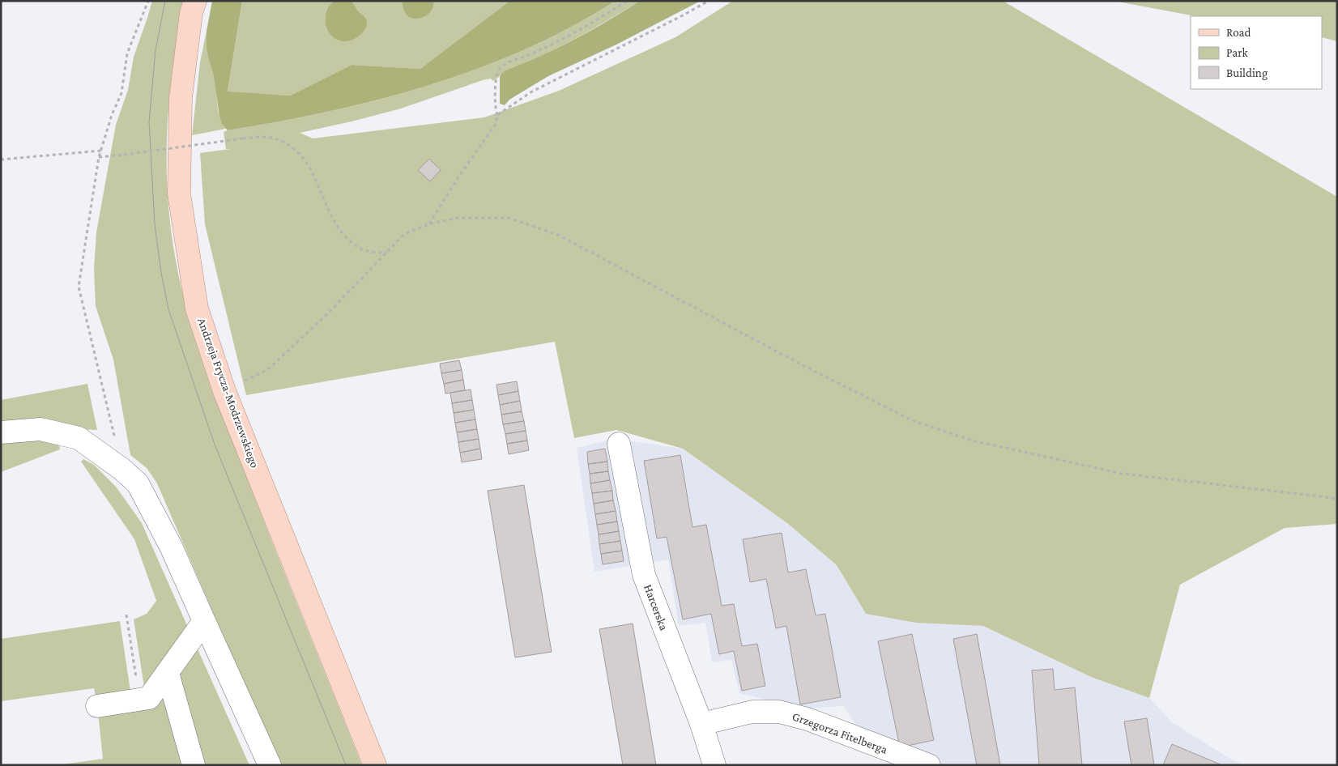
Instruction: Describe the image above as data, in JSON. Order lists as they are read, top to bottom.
{
  "streets": {
    "main road": ["Andrzeja Frycza-Modrzewskiego"],
    "street": ["Harcerska", "Grzegorza Fitelberga"]
  },
  "crossings": [
    ["Harcerska", "Grzegorza Fitelberga"]
  ],
  "legend": ["Road", "Park", "Building"]
}
